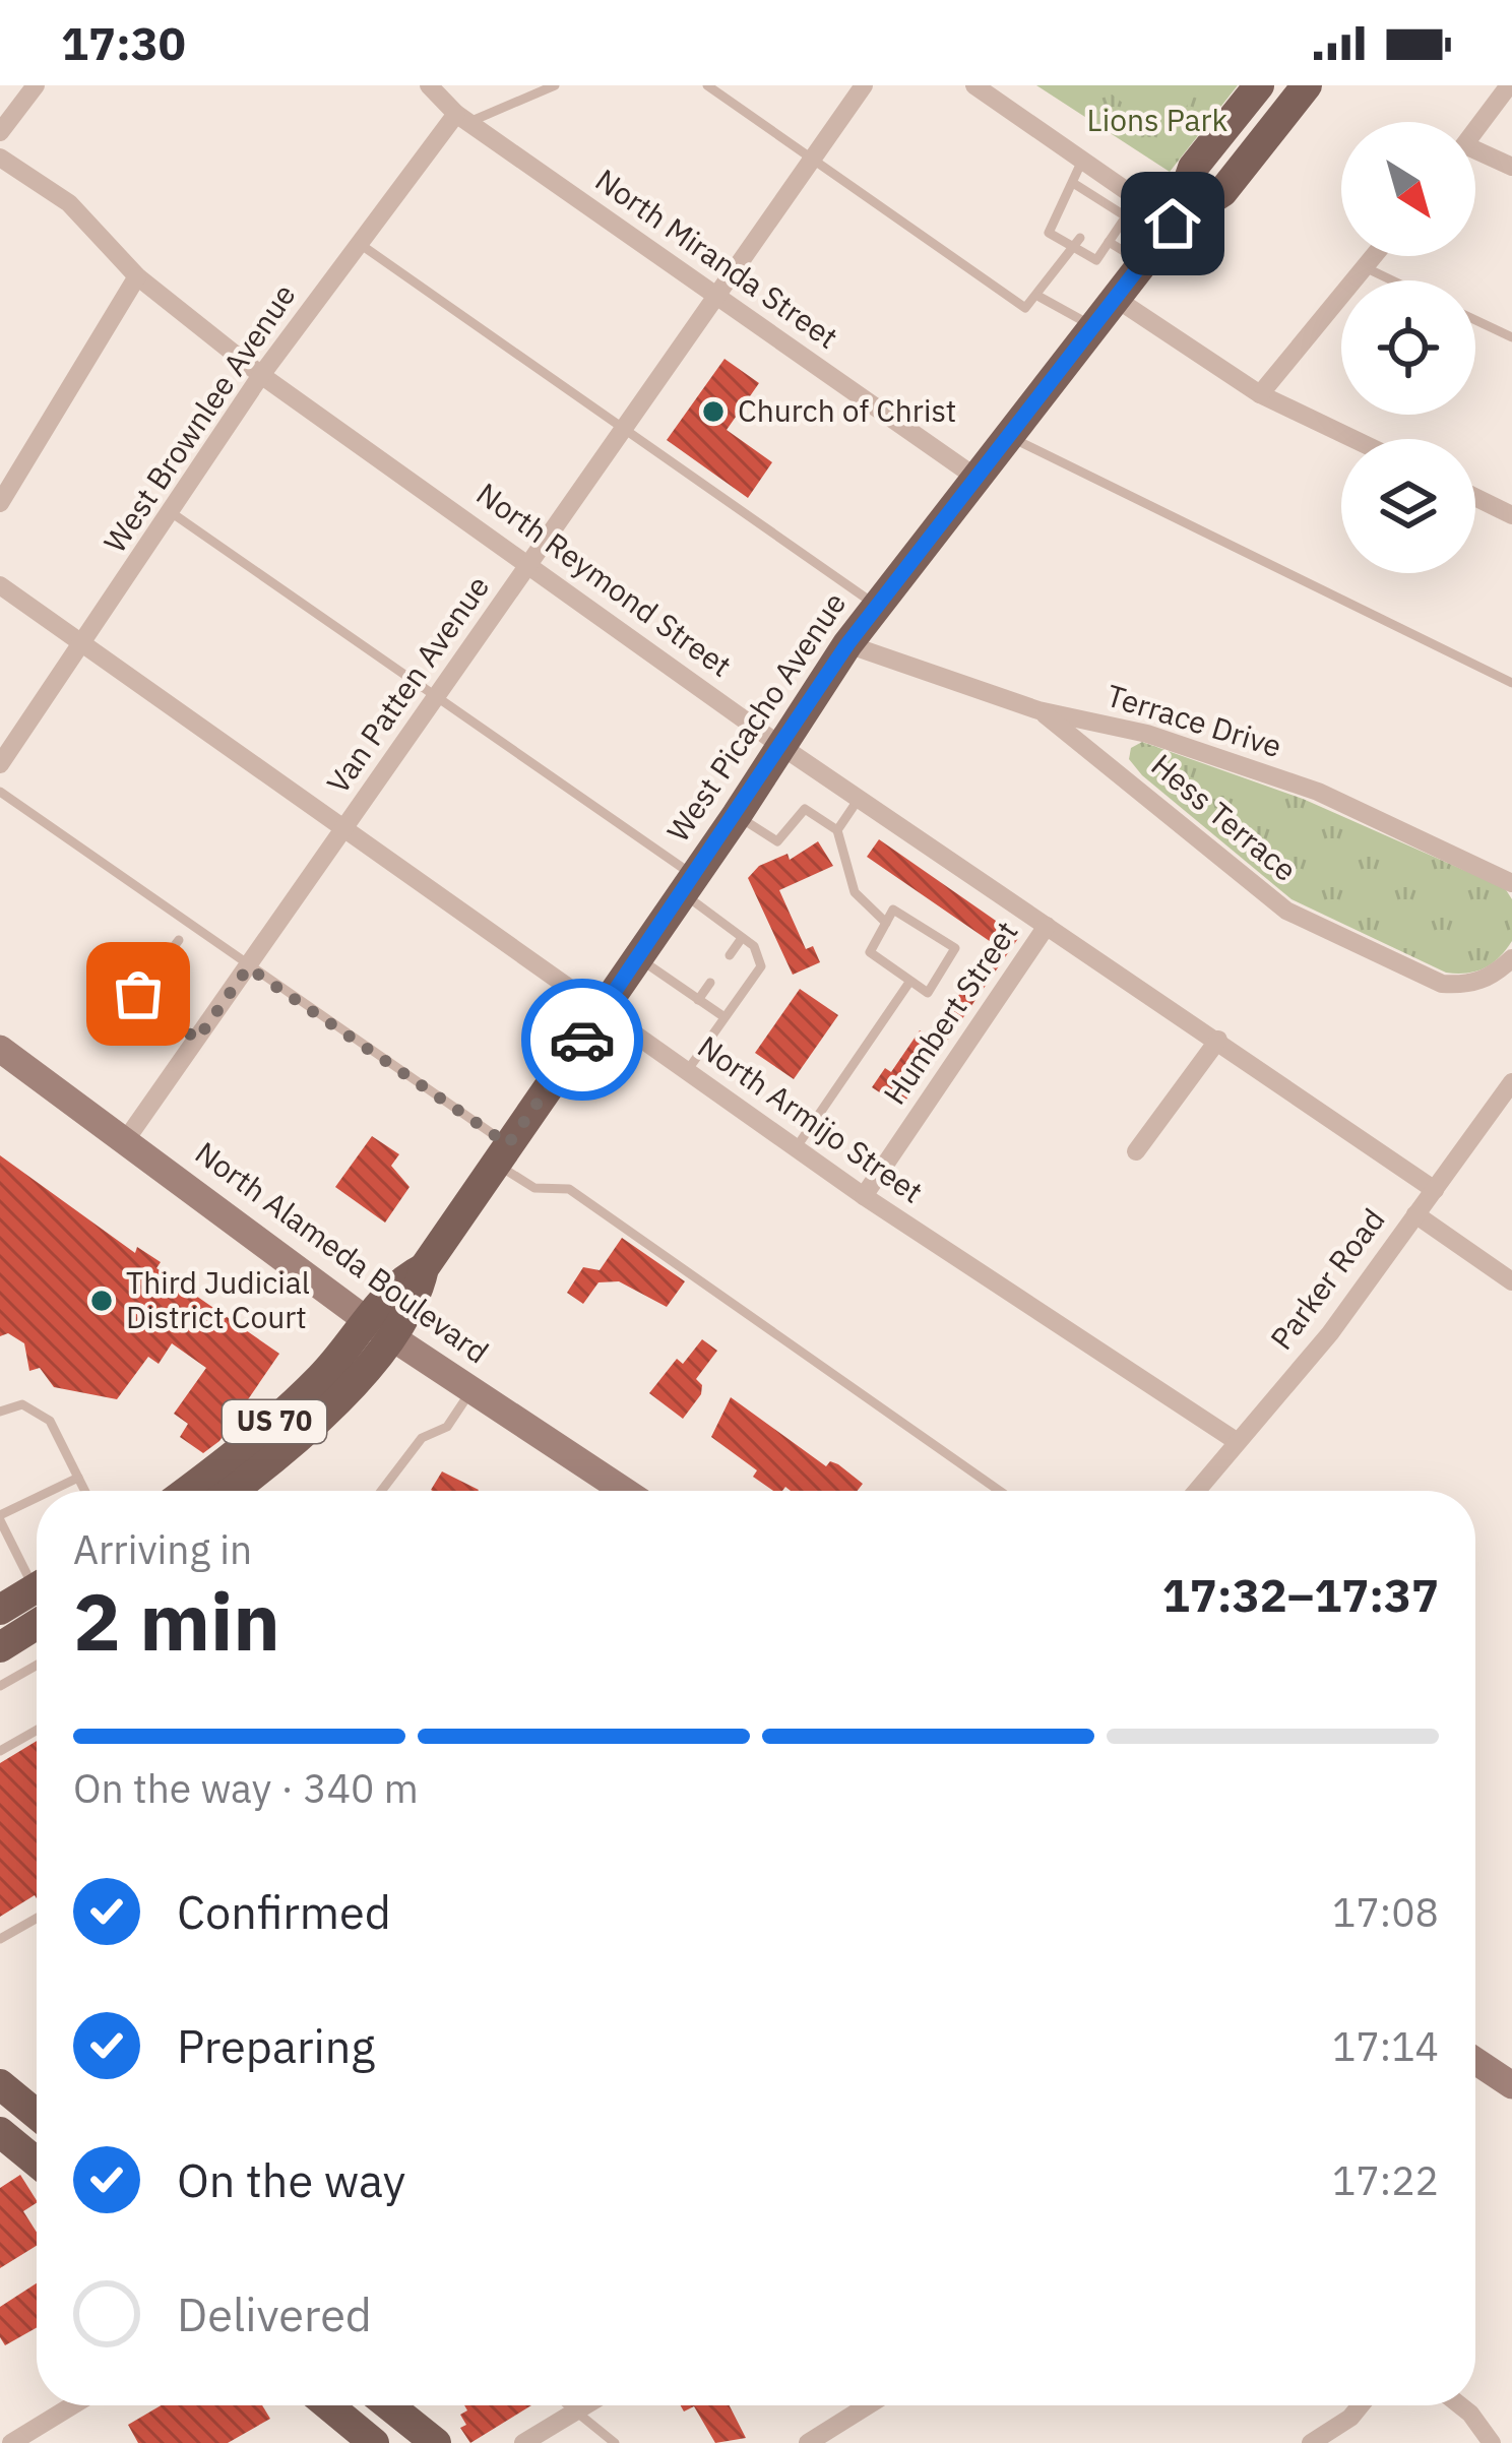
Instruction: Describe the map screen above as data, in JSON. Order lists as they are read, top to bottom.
{
  "streets": {
    "main road": ["West Picacho Avenue", "North Alameda Boulevard", "US 70"],
    "street": [
      "North Miranda Street",
      "West Brownlee Avenue",
      "North Reymond Street",
      "Van Patten Avenue",
      "Terrace Drive",
      "Hess Terrace",
      "Humbert Street",
      "North Armijo Street",
      "Parker Road"
    ]
  },
  "crossings": [
    ["North Miranda Street", "West Brownlee Avenue"],
    ["North Miranda Street", "Van Patten Avenue"],
    ["North Miranda Street", "West Picacho Avenue"],
    ["West Brownlee Avenue", "North Reymond Street"],
    ["West Brownlee Avenue", "North Armijo Street"],
    ["North Reymond Street", "Van Patten Avenue"],
    ["North Reymond Street", "West Picacho Avenue"],
    ["North Reymond Street", "Humbert Street"],
    ["North Reymond Street", "Parker Road"],
    ["Van Patten Avenue", "North Armijo Street"],
    ["Van Patten Avenue", "North Alameda Boulevard"],
    ["West Picacho Avenue", "Terrace Drive"],
    ["West Picacho Avenue", "North Armijo Street"],
    ["West Picacho Avenue", "North Alameda Boulevard"],
    ["Terrace Drive", "Hess Terrace"],
    ["Humbert Street", "North Armijo Street"],
    ["North Armijo Street", "Parker Road"]
  ],
  "parks": ["Lions Park"],
  "places": ["Church of Christ", "Third Judicial District Court"],
  "north": "bottom right",
  "page": {
    "status": "17:30",
    "heading": ["2 min", "Arriving in", "17:32–17:37"],
    "bar": "On the way · 340 m",
    "list": [
      ["Confirmed", "17:08"],
      ["Preparing", "17:14"],
      ["On the way", "17:22"],
      "Delivered"
    ]
  }
}
